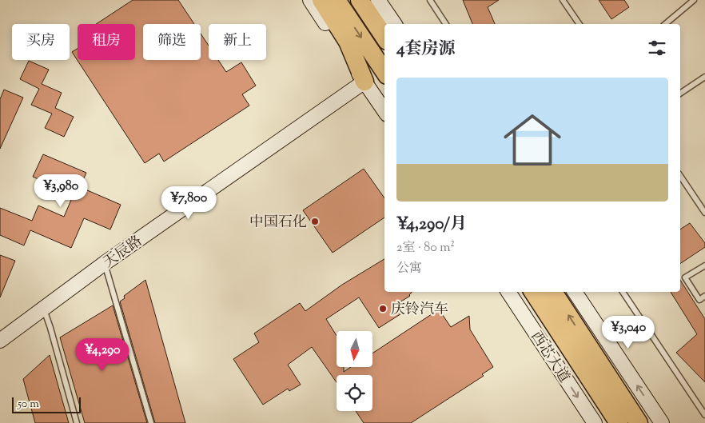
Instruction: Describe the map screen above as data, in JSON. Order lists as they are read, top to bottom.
{
  "streets": {
    "highway": ["西芯大道"],
    "main road": ["天辰路"]
  },
  "places": ["中国石化", "庆铃汽车"],
  "scale_bar": "50 m",
  "north": "bottom",
  "page": {
    "chip": [
      "买房",
      "租房",
      "筛选",
      "新上"
    ],
    "heading": "4套房源",
    "list": [
      {
        "name": "¥4,290/月",
        "note": "2室 · 80 m² · 公寓"
      }
    ],
    "price": [
      "¥3,980",
      "¥7,800",
      "¥3,040",
      "¥4,290"
    ],
    "scale": "50 m"
  }
}
